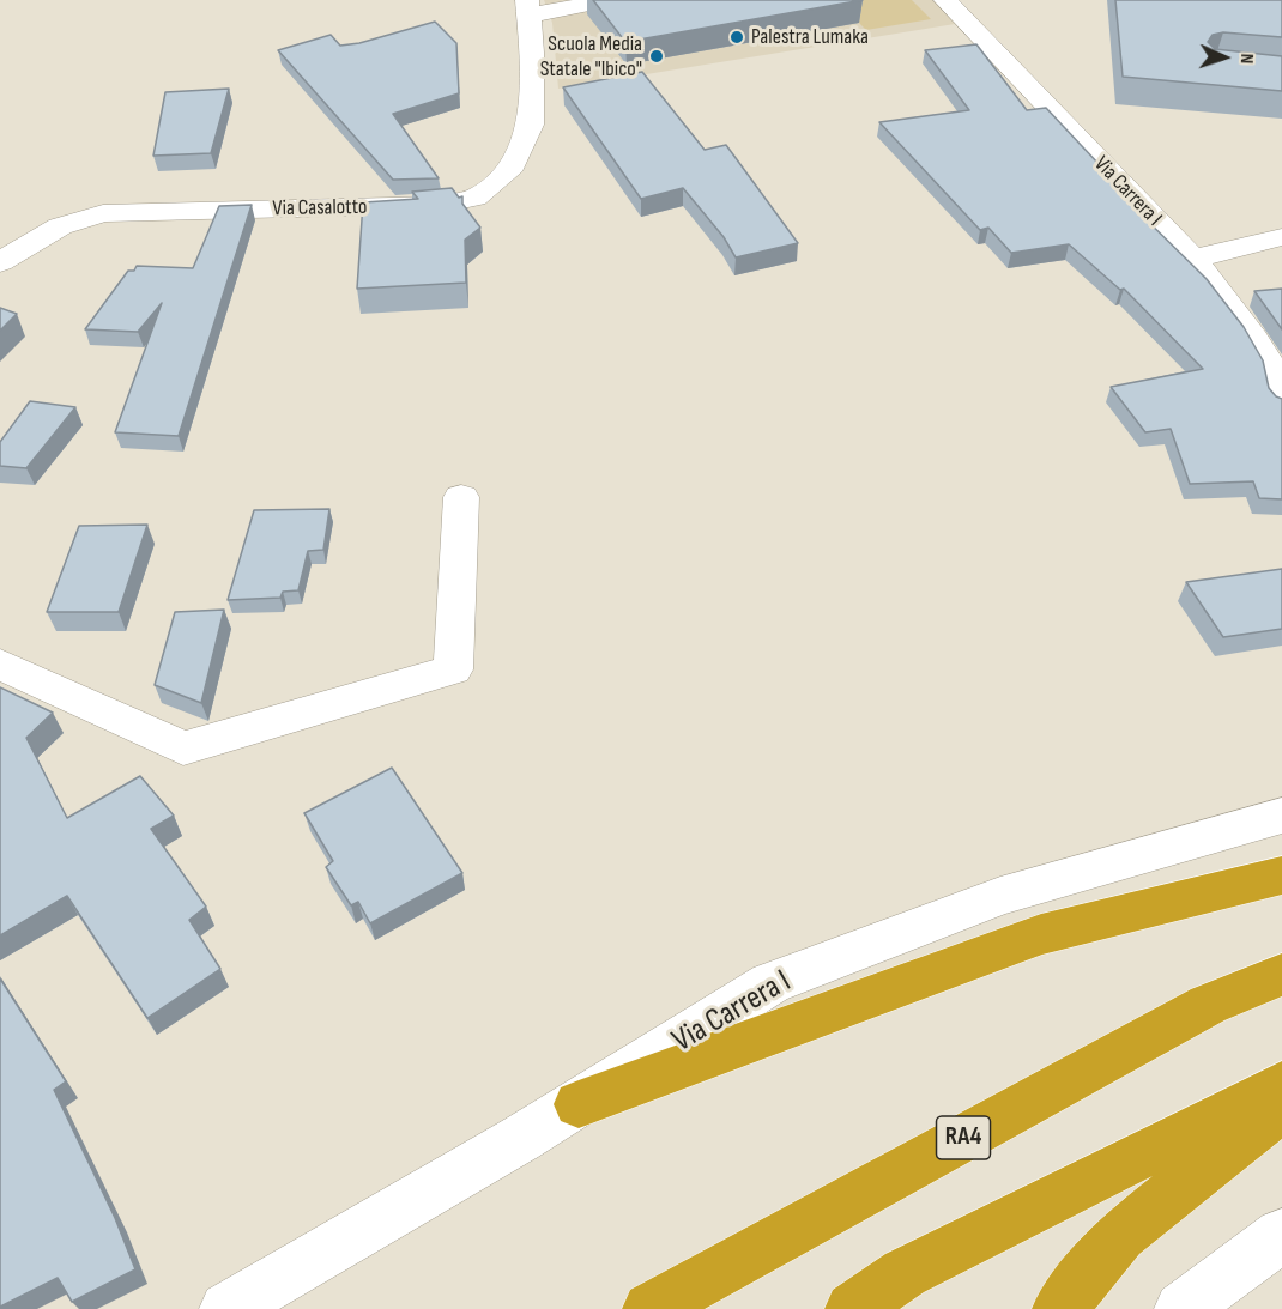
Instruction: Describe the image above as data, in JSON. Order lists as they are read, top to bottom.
{
  "streets": {
    "highway": ["RA4"],
    "street": ["Via Carrera I", "Via Casalotto"]
  },
  "places": ["Palestra Lumaka", "Scuola Media Statale \"Ibico\""],
  "north": "right"
}
